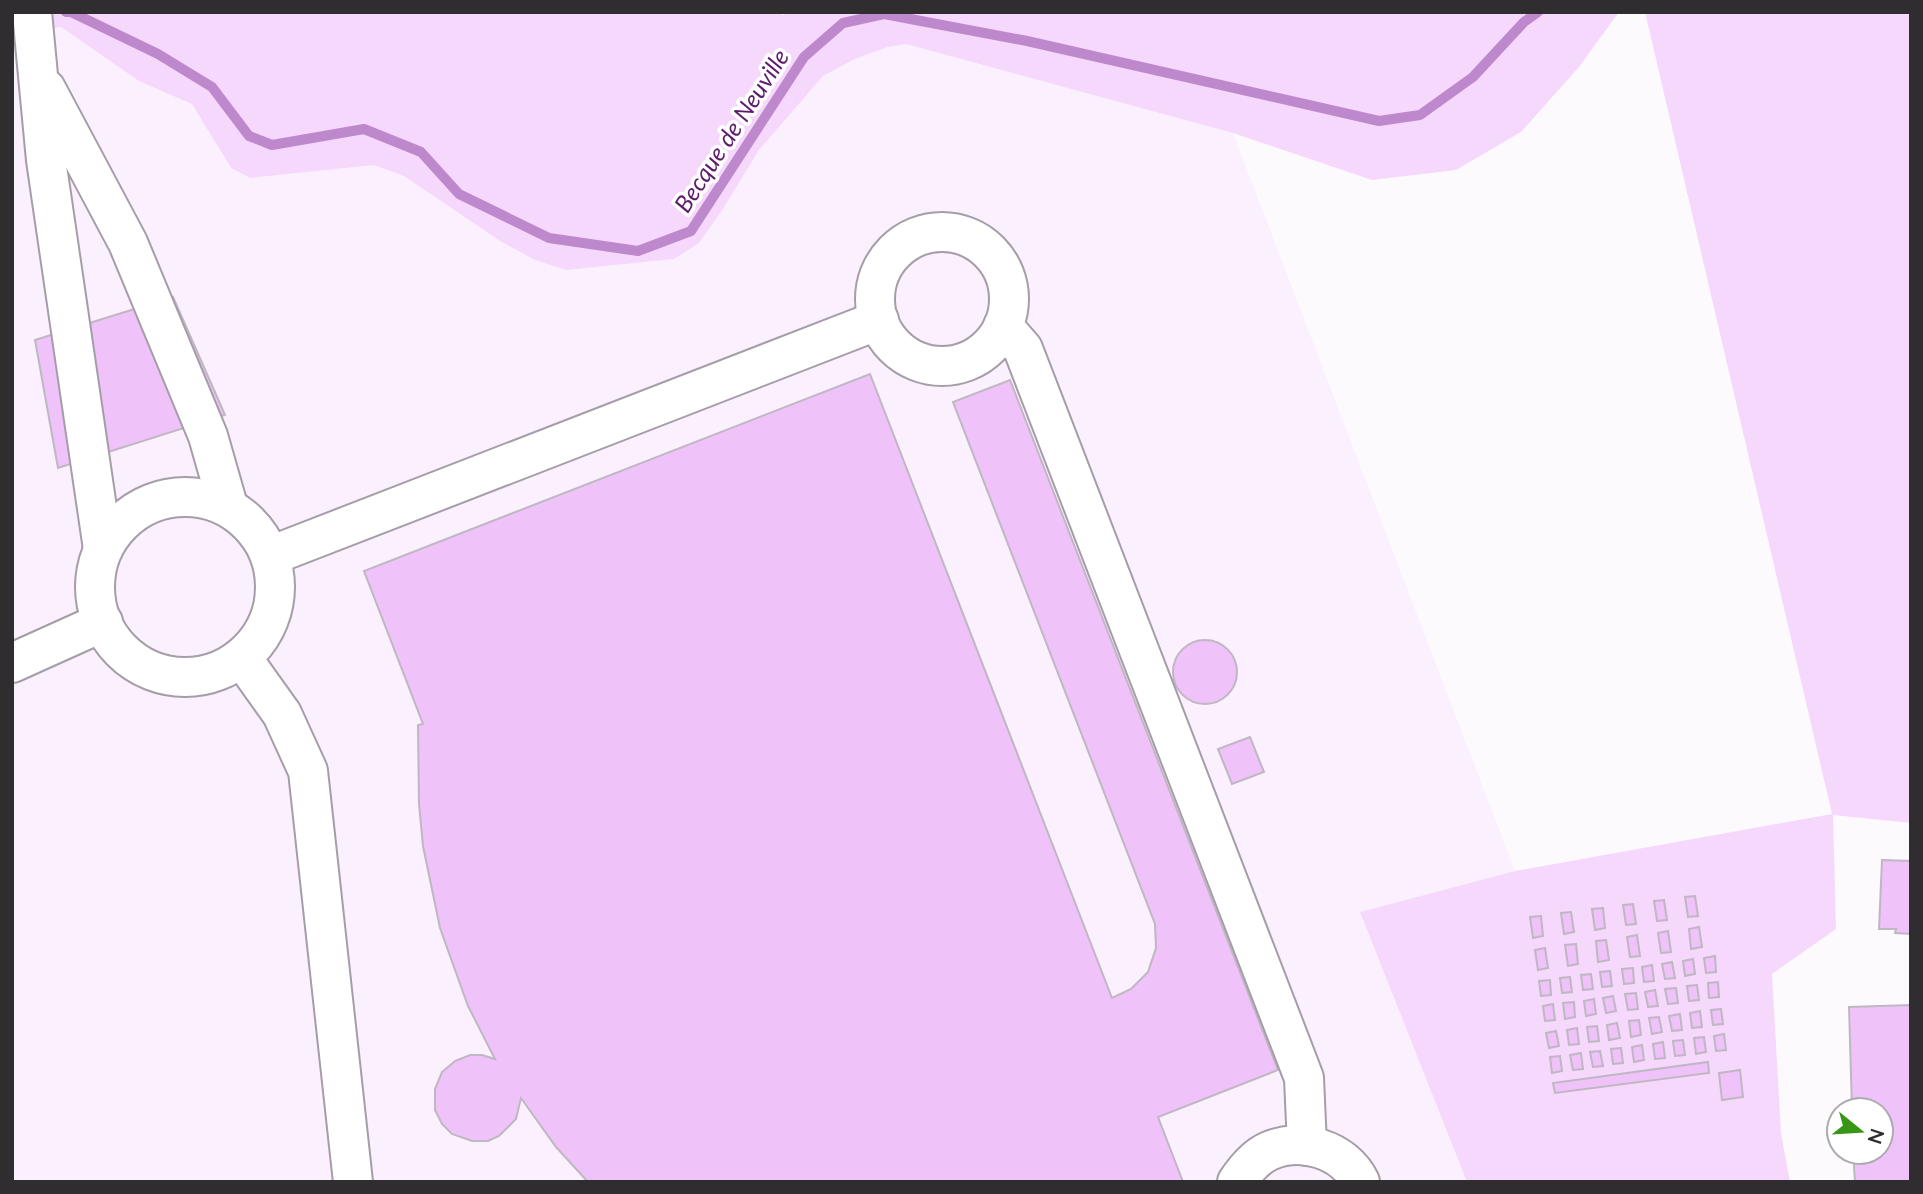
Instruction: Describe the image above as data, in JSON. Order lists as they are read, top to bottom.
{
  "water": ["Becque de Neuville"],
  "north": "right"
}
